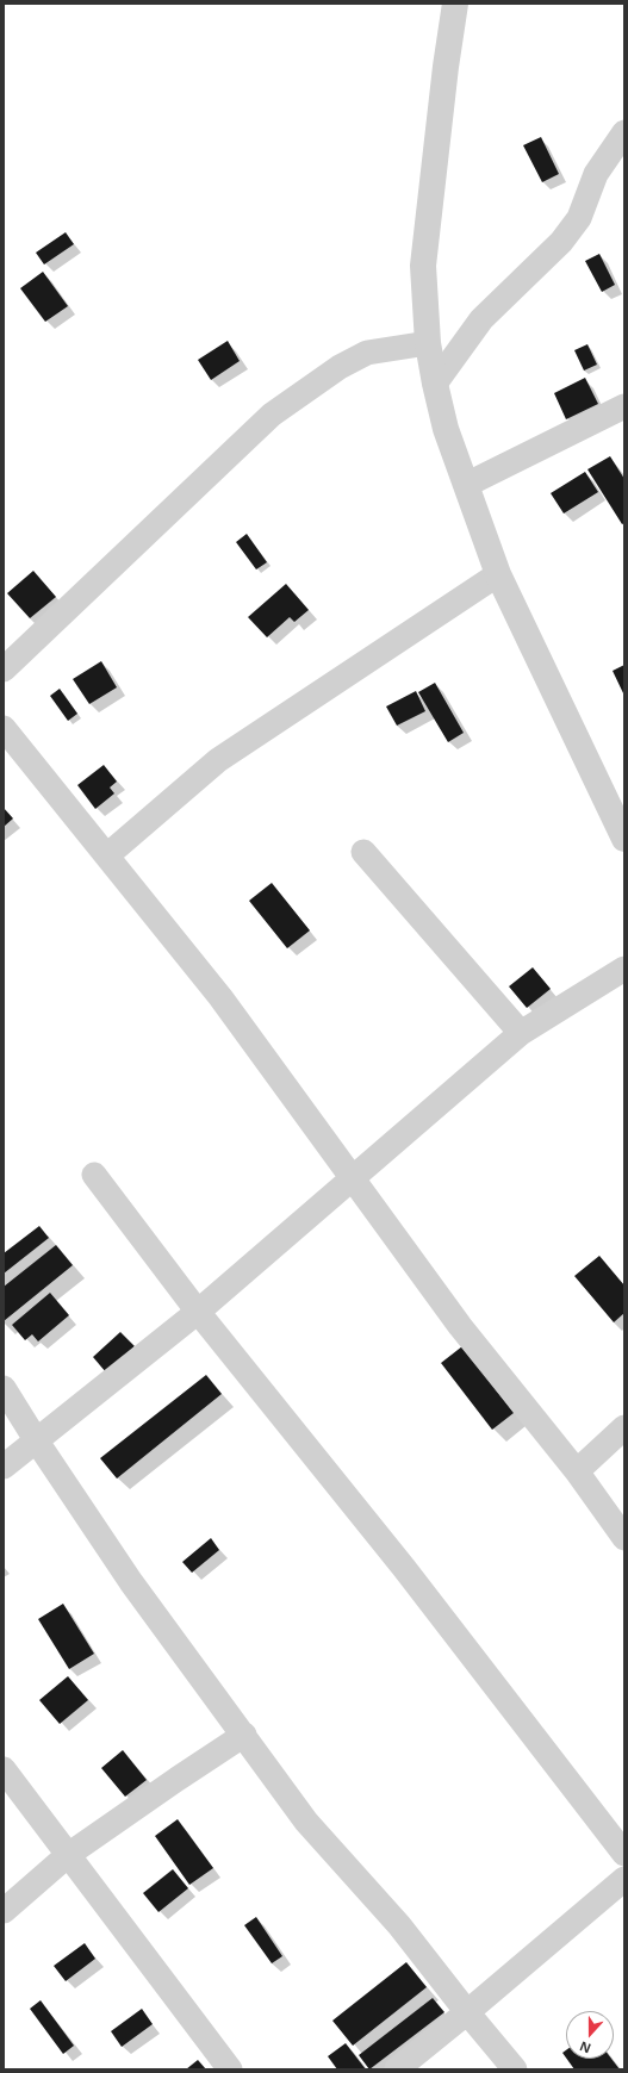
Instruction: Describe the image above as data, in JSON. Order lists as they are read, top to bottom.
{
  "north": "bottom"
}
